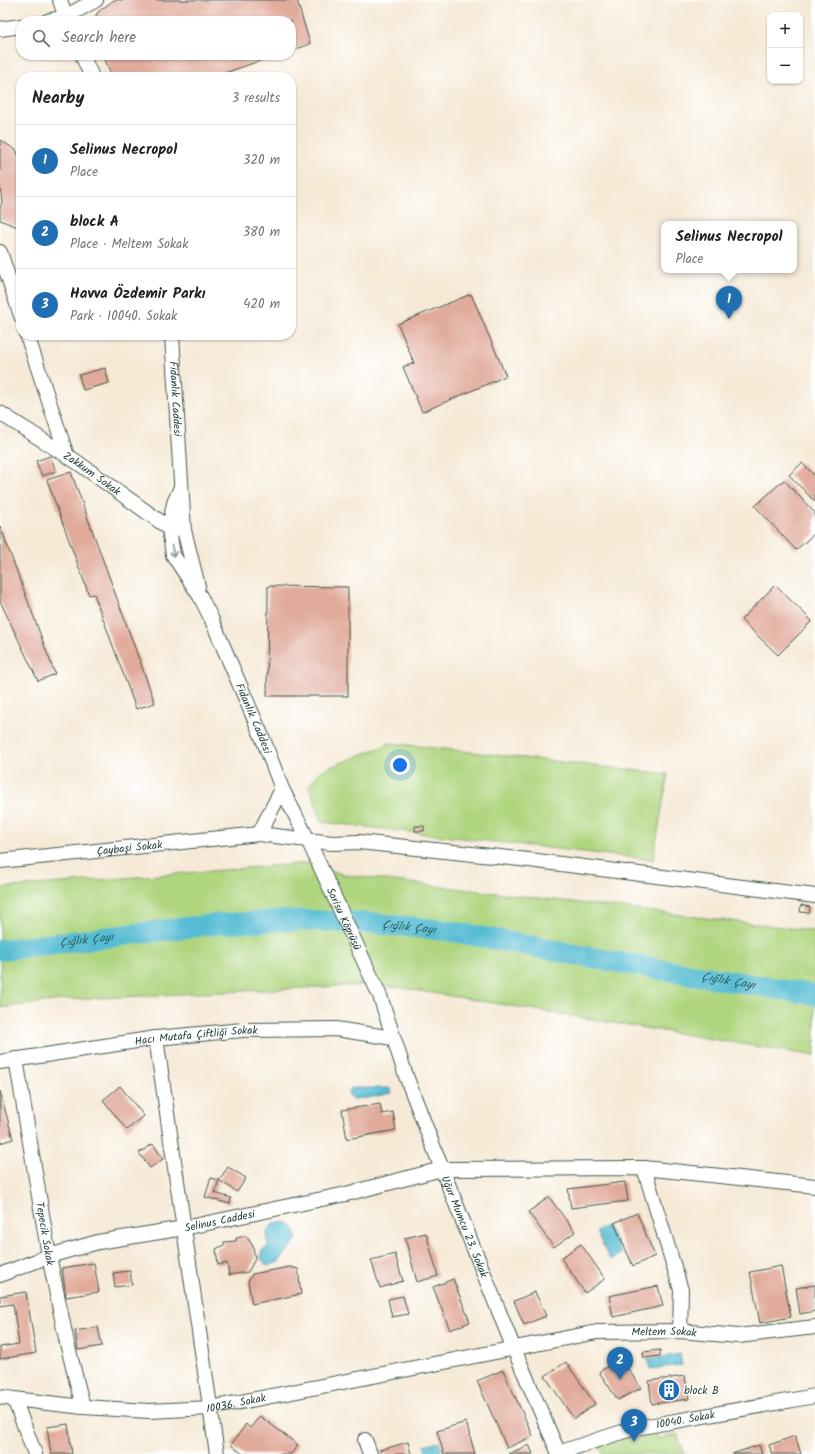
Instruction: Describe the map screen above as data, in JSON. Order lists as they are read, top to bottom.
{
  "streets": {
    "street": [
      "Fidanlık Caddesi",
      "Zakkum Sokak",
      "Çaybaşi Sokak",
      "Sarisu Kōprüsü",
      "Hacı Mutafa Çiftliği Sokak",
      "Selinus Caddesi",
      "Uğur Mumcu 23. Sokak",
      "Tepecik Sokak",
      "Meltem Sokak",
      "10036. Sokak",
      "10040. Sokak"
    ]
  },
  "crossings": [
    ["Fidanlık Caddesi", "Zakkum Sokak"],
    ["Fidanlık Caddesi", "Çaybaşi Sokak"],
    ["Fidanlık Caddesi", "Sarisu Kōprüsü"],
    ["Çaybaşi Sokak", "Sarisu Kōprüsü"],
    ["Sarisu Kōprüsü", "Uğur Mumcu 23. Sokak"],
    ["Hacı Mutafa Çiftliği Sokak", "Uğur Mumcu 23. Sokak"],
    ["Hacı Mutafa Çiftliği Sokak", "Tepecik Sokak"],
    ["Selinus Caddesi", "Uğur Mumcu 23. Sokak"],
    ["Selinus Caddesi", "Tepecik Sokak"],
    ["Uğur Mumcu 23. Sokak", "Meltem Sokak"],
    ["Uğur Mumcu 23. Sokak", "10036. Sokak"],
    ["Uğur Mumcu 23. Sokak", "10040. Sokak"],
    ["Tepecik Sokak", "10036. Sokak"],
    ["Meltem Sokak", "10036. Sokak"]
  ],
  "water": ["Çığlık Çayı"],
  "places": {
    "building": ["block B"]
  },
  "page": {
    "map_buttons": ["+", "−"],
    "search": "Search here",
    "heading": ["Nearby", "3 results"],
    "list": [
      {
        "mark": "1",
        "name": "Selinus Necropol",
        "note": "Place",
        "value": "320 m"
      },
      {
        "mark": "2",
        "name": "block A",
        "note": "Place · Meltem Sokak",
        "value": "380 m"
      },
      {
        "mark": "3",
        "name": "Havva Özdemir Parkı",
        "note": "Park · 10040. Sokak",
        "value": "420 m"
      }
    ],
    "popup": ["Selinus Necropol", "Place"],
    "pins": ["1", "2", "3"]
  }
}
